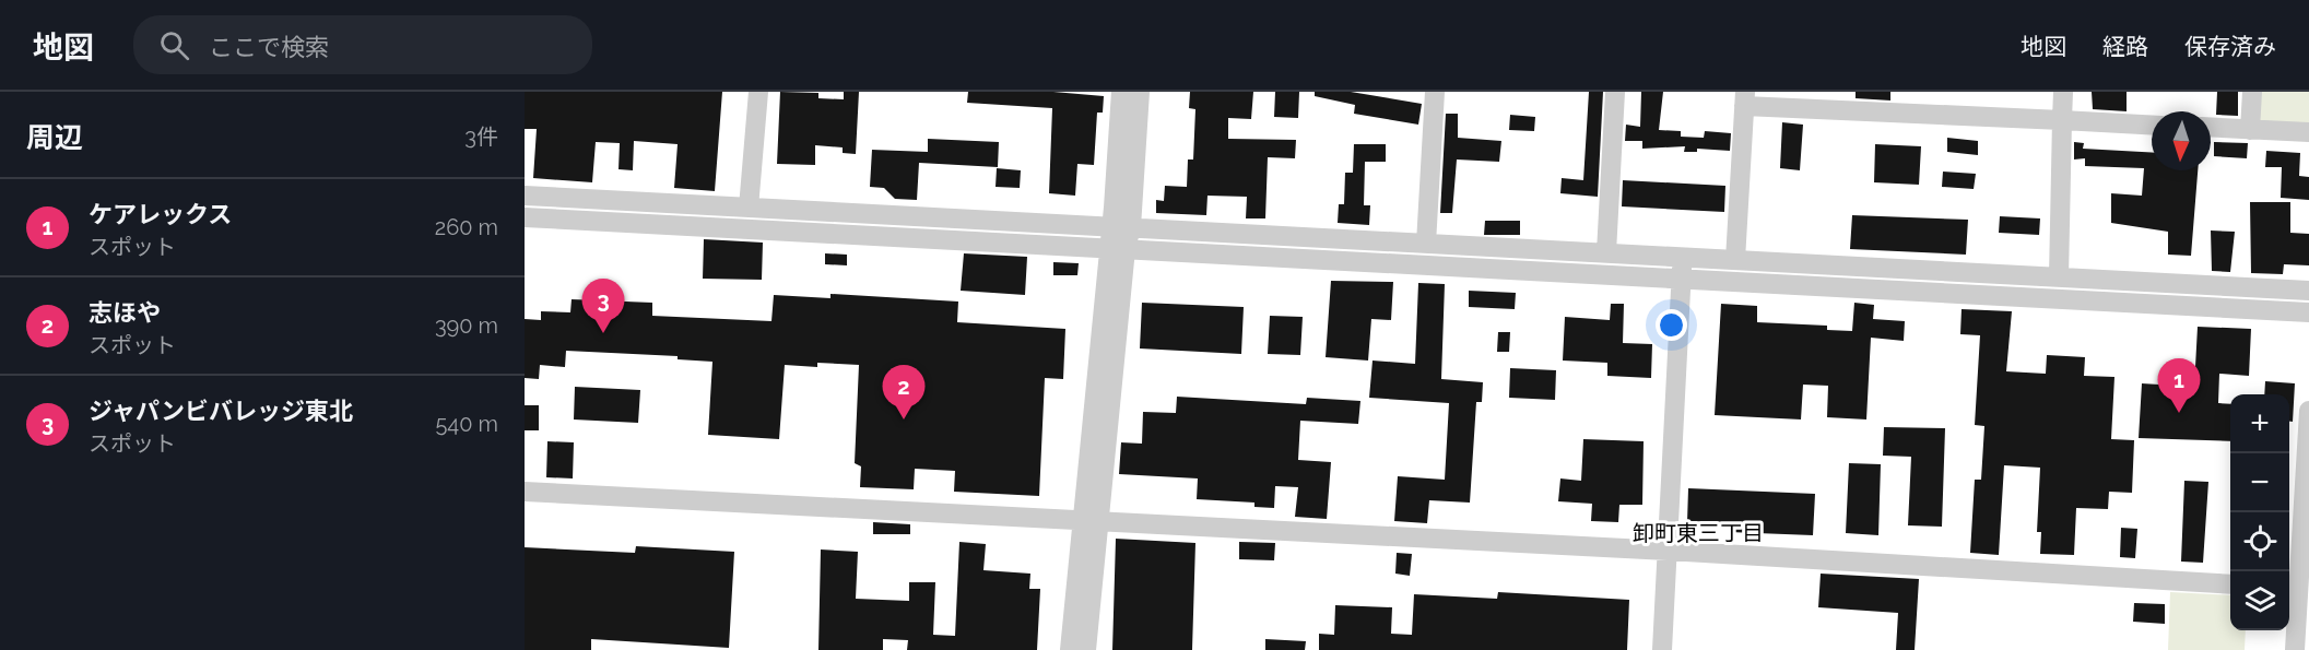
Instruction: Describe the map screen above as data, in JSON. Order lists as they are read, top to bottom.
{
  "districts": ["卸町東三丁目"],
  "north": "bottom",
  "page": {
    "header": "地図",
    "search": "ここで検索",
    "nav": ["地図", "経路", "保存済み"],
    "heading": ["周辺", "3件"],
    "list": [
      {
        "mark": "1",
        "name": "ケアレックス",
        "note": "スポット",
        "value": "260 m"
      },
      {
        "mark": "2",
        "name": "志ほや",
        "note": "スポット",
        "value": "390 m"
      },
      {
        "mark": "3",
        "name": "ジャパンビバレッジ東北",
        "note": "スポット",
        "value": "540 m"
      }
    ],
    "pins": ["3", "1", "2"],
    "map_buttons": ["+", "−"]
  }
}
